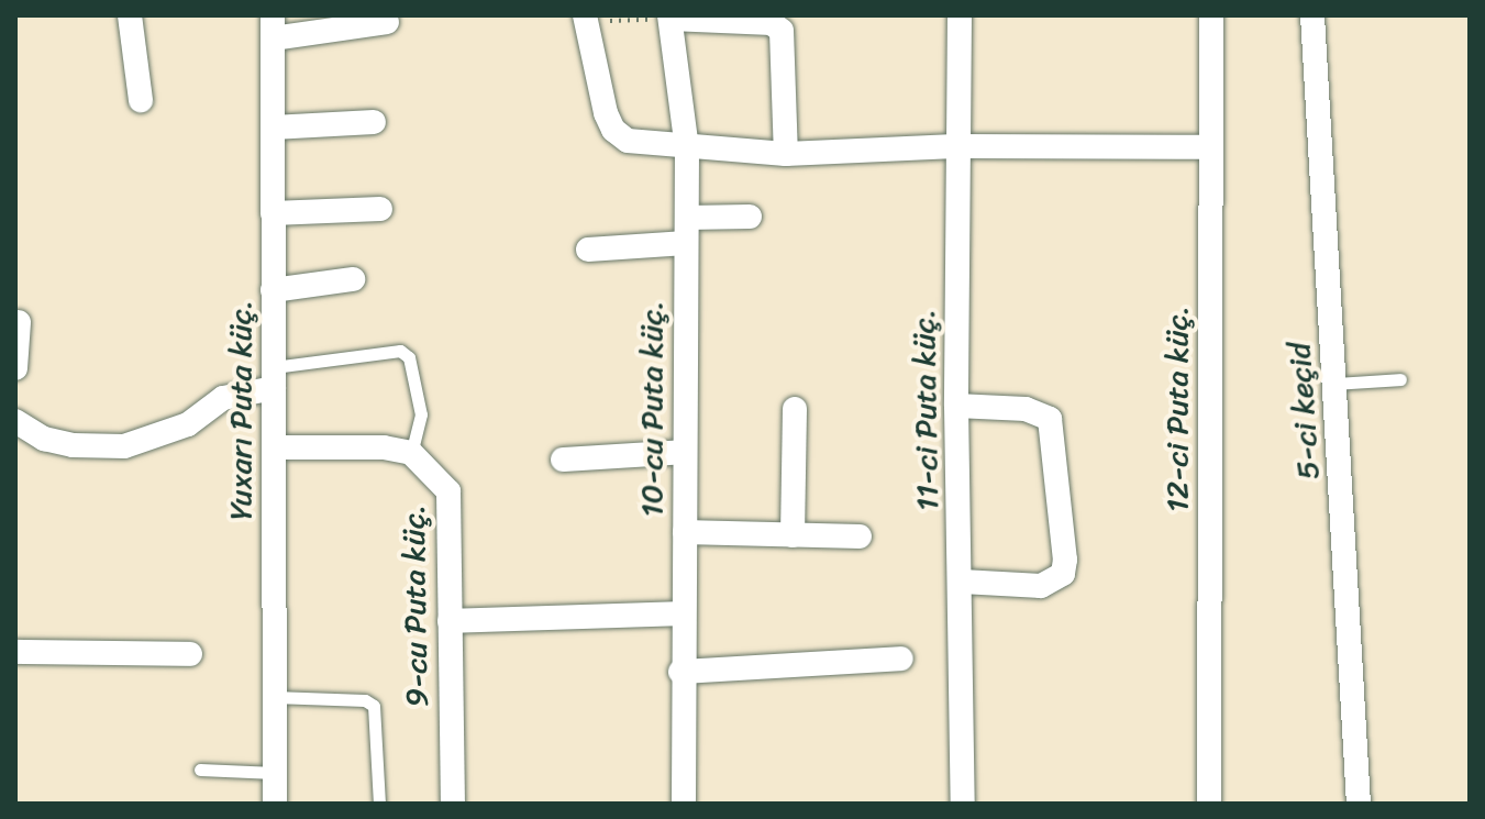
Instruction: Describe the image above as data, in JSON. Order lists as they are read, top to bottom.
{
  "streets": {
    "street": [
      "10-cu Puta küç.",
      "12-ci Puta küç.",
      "Yuxarı Puta küç.",
      "11-ci Puta küç.",
      "5-ci keçid",
      "9-cu Puta küç."
    ]
  }
}
